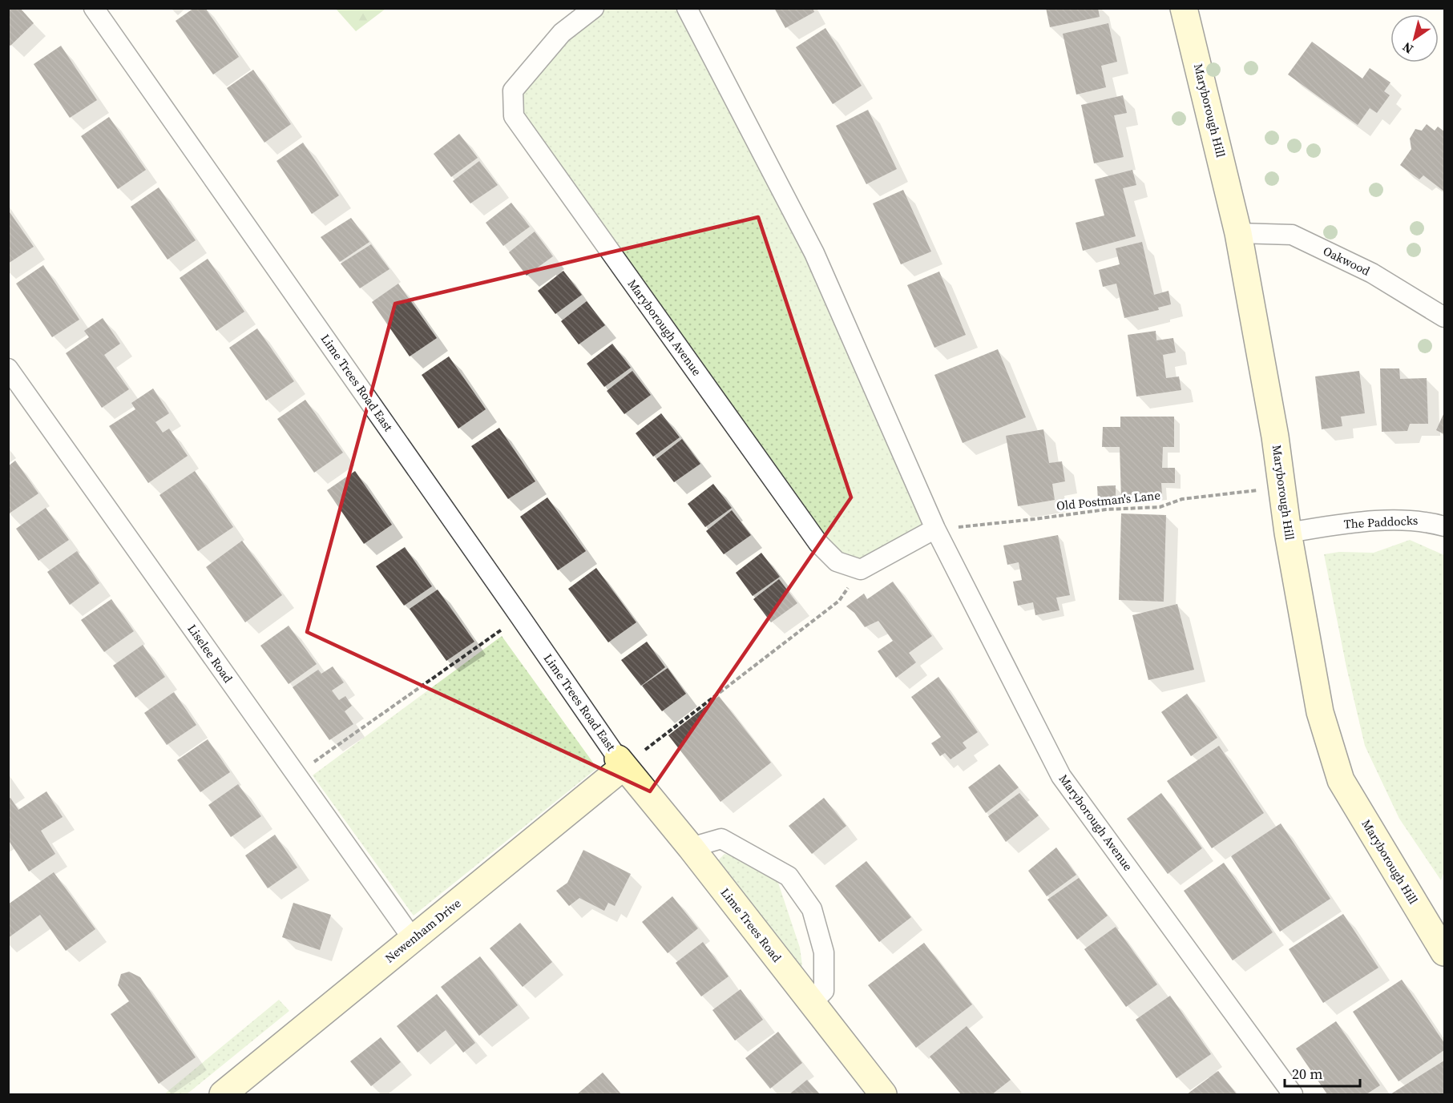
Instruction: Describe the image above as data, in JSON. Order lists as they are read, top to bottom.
{
  "streets": {
    "street": [
      "Maryborough Hill",
      "Oakwood",
      "Maryborough Avenue",
      "Lime Trees Road East",
      "The Paddocks",
      "Liselee Road",
      "Lime Trees Road",
      "Newenham Drive"
    ],
    "path": ["Old Postman's Lane"]
  },
  "crossings": [
    ["Maryborough Hill", "Oakwood"],
    ["Maryborough Hill", "Old Postman's Lane"],
    ["Maryborough Hill", "The Paddocks"],
    ["Maryborough Avenue", "Old Postman's Lane"],
    ["Lime Trees Road East", "Lime Trees Road"],
    ["Lime Trees Road East", "Newenham Drive"],
    ["Liselee Road", "Newenham Drive"],
    ["Lime Trees Road", "Newenham Drive"]
  ],
  "scale_bar": "20 m",
  "north": "bottom left"
}
